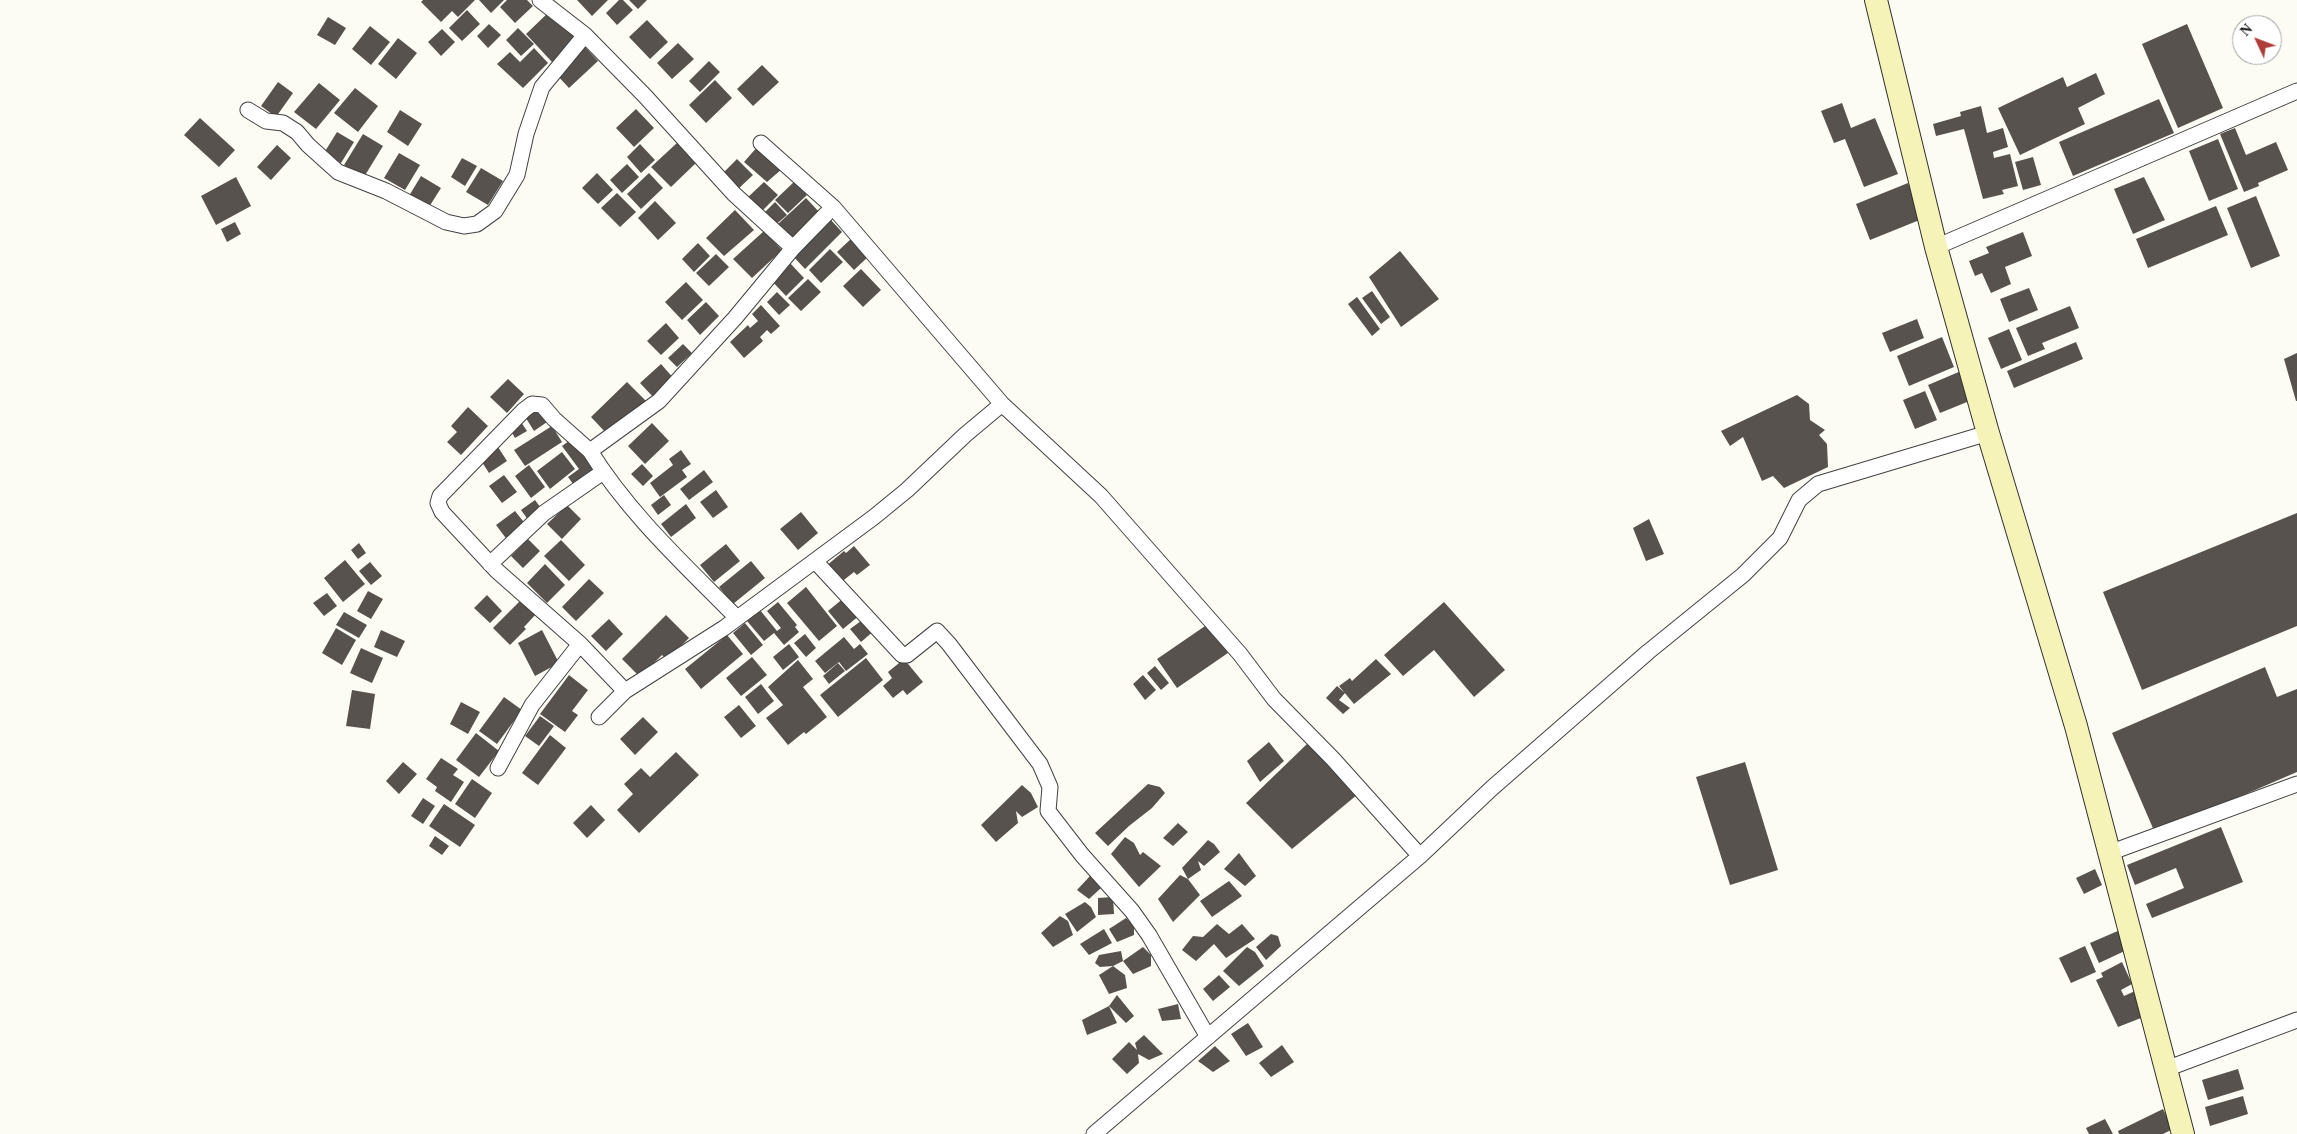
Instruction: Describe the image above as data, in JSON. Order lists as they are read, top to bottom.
{
  "north": "top left"
}
